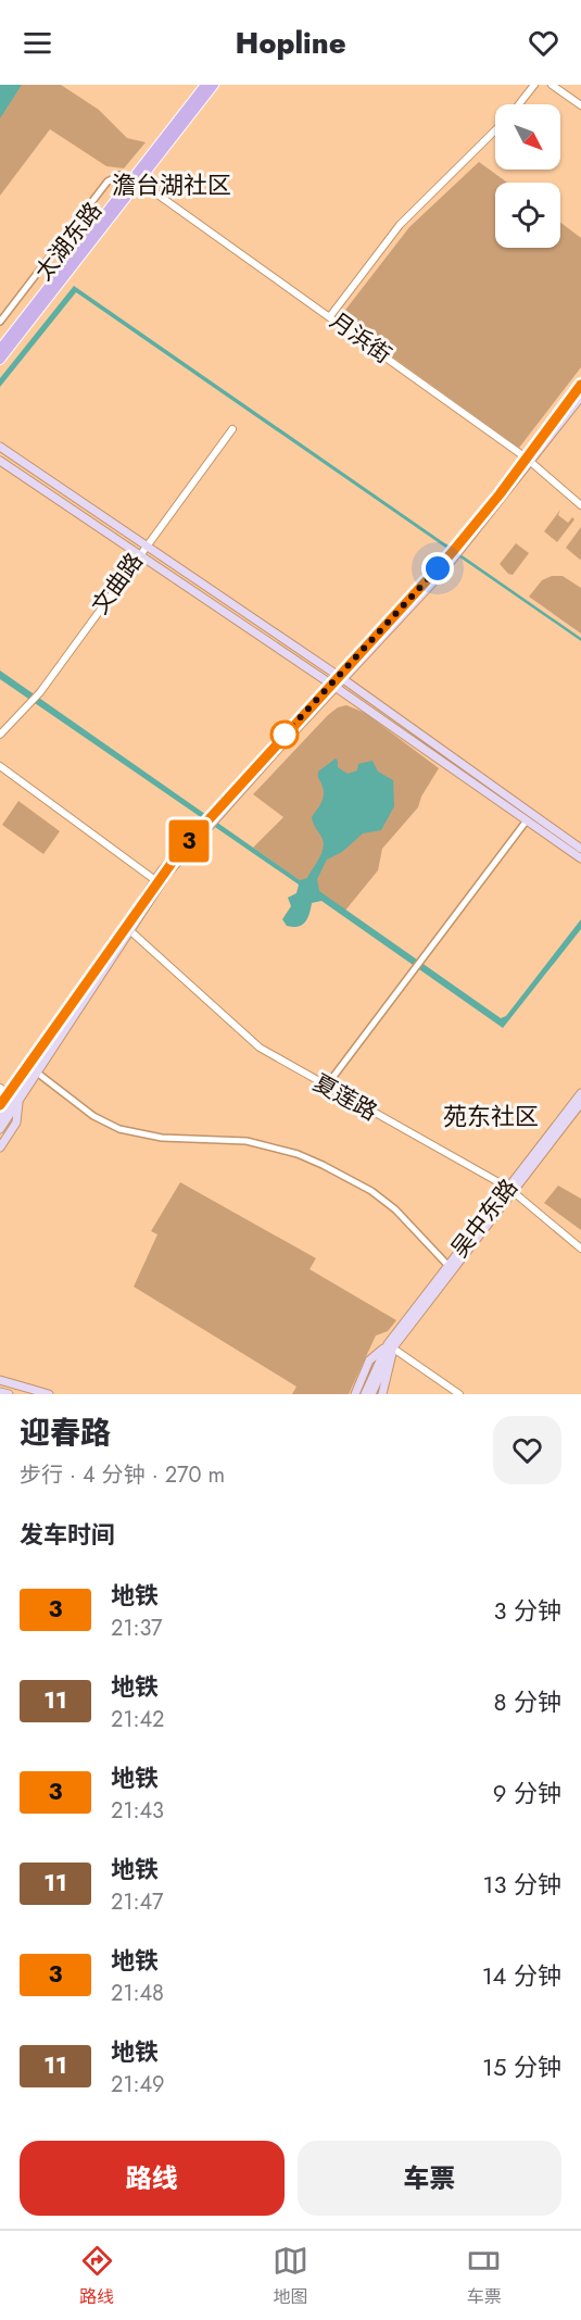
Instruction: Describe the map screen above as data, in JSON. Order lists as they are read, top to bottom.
{
  "streets": {
    "main road": ["太湖东路", "吴中东路"],
    "street": ["月浜街", "文曲路", "夏莲路"]
  },
  "crossings": [
    ["太湖东路", "月浜街"],
    ["夏莲路", "吴中东路"]
  ],
  "districts": ["澹台湖社区", "苑东社区"],
  "lines": ["metro line 3"],
  "north": "bottom right",
  "page": {
    "header": "Hopline",
    "on_map": "3",
    "heading": [
      ["迎春路", "步行 · 4 分钟 · 270 m"],
      "发车时间"
    ],
    "list": [
      {
        "mark": "3",
        "name": "地铁",
        "note": "21:37",
        "value": "3 分钟"
      },
      {
        "mark": "11",
        "name": "地铁",
        "note": "21:42",
        "value": "8 分钟"
      },
      {
        "mark": "3",
        "name": "地铁",
        "note": "21:43",
        "value": "9 分钟"
      },
      {
        "mark": "11",
        "name": "地铁",
        "note": "21:47",
        "value": "13 分钟"
      },
      {
        "mark": "3",
        "name": "地铁",
        "note": "21:48",
        "value": "14 分钟"
      },
      {
        "mark": "11",
        "name": "地铁",
        "note": "21:49",
        "value": "15 分钟"
      }
    ],
    "buttons": ["路线", "车票"],
    "tabs": ["路线", "地图", "车票"]
  }
}
